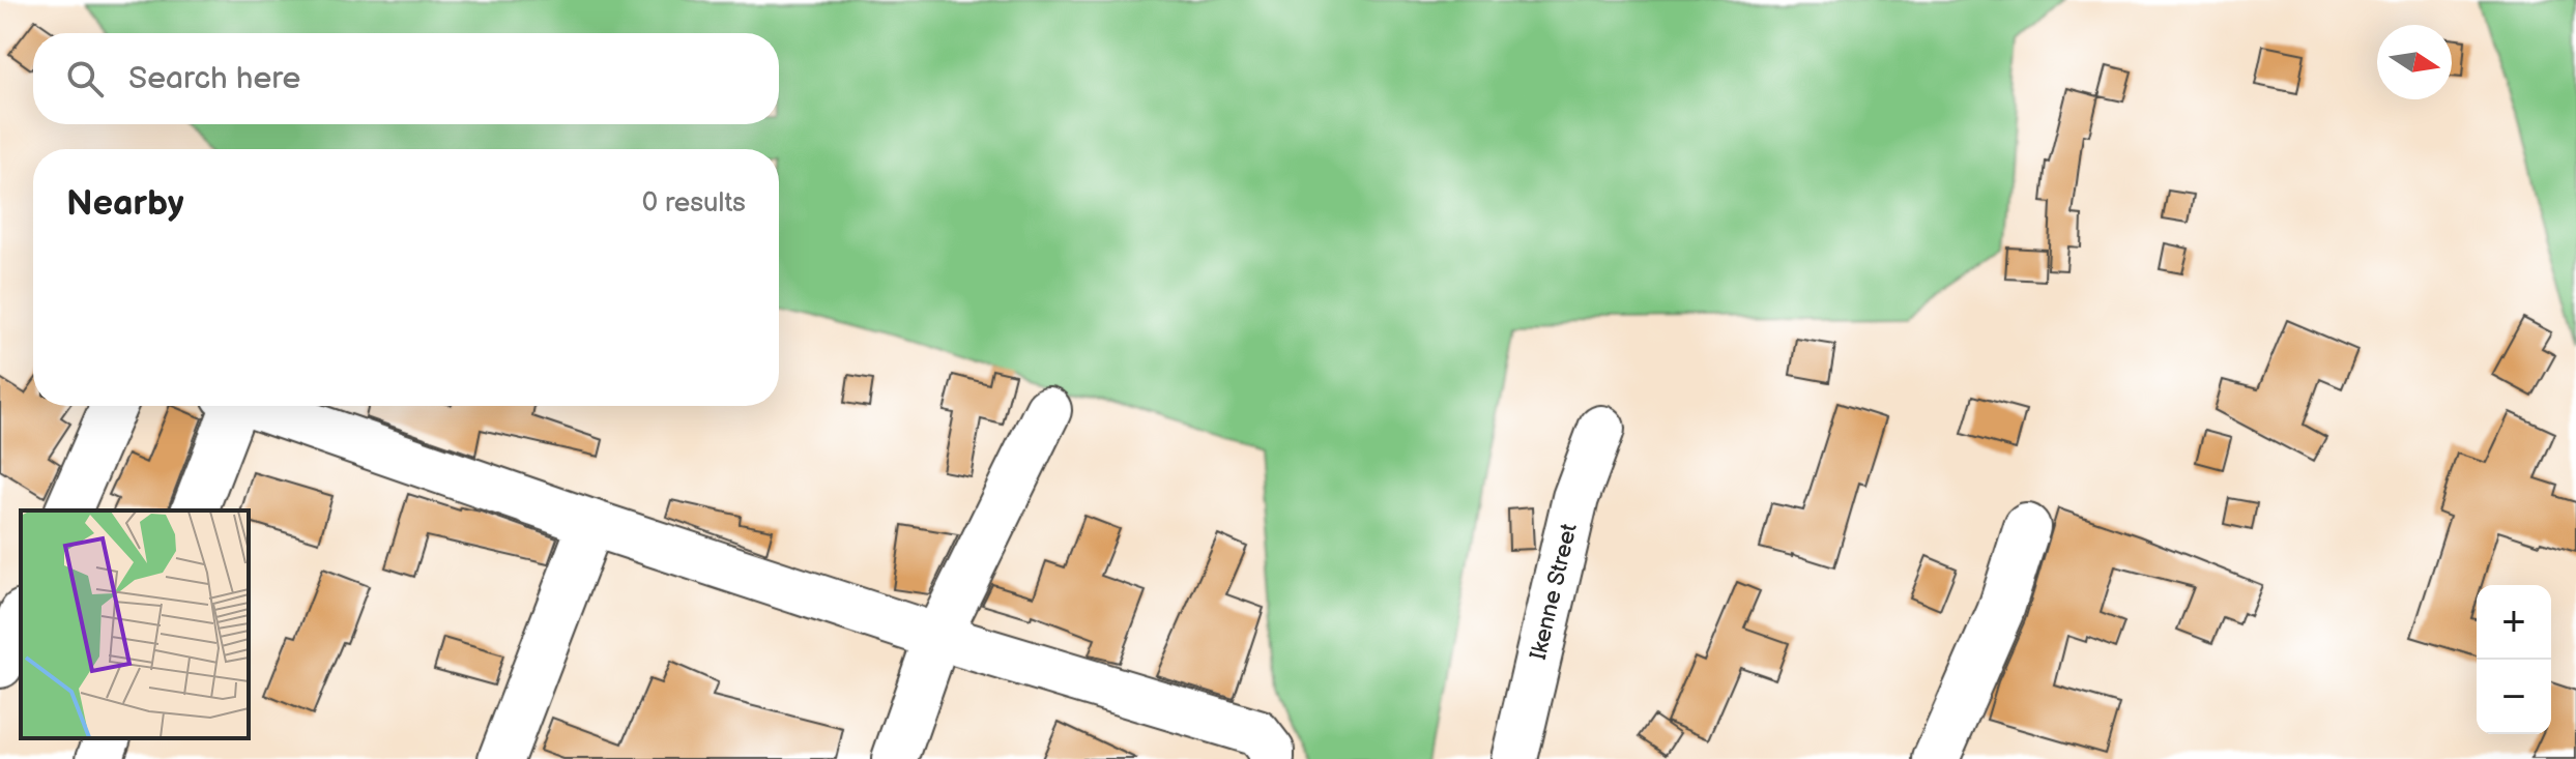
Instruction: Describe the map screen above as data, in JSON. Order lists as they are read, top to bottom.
{
  "streets": {
    "street": ["Ikenne Street"]
  },
  "north": "right",
  "page": {
    "search": "Search here",
    "heading": ["Nearby", "0 results"],
    "map_buttons": ["+", "−"]
  }
}
